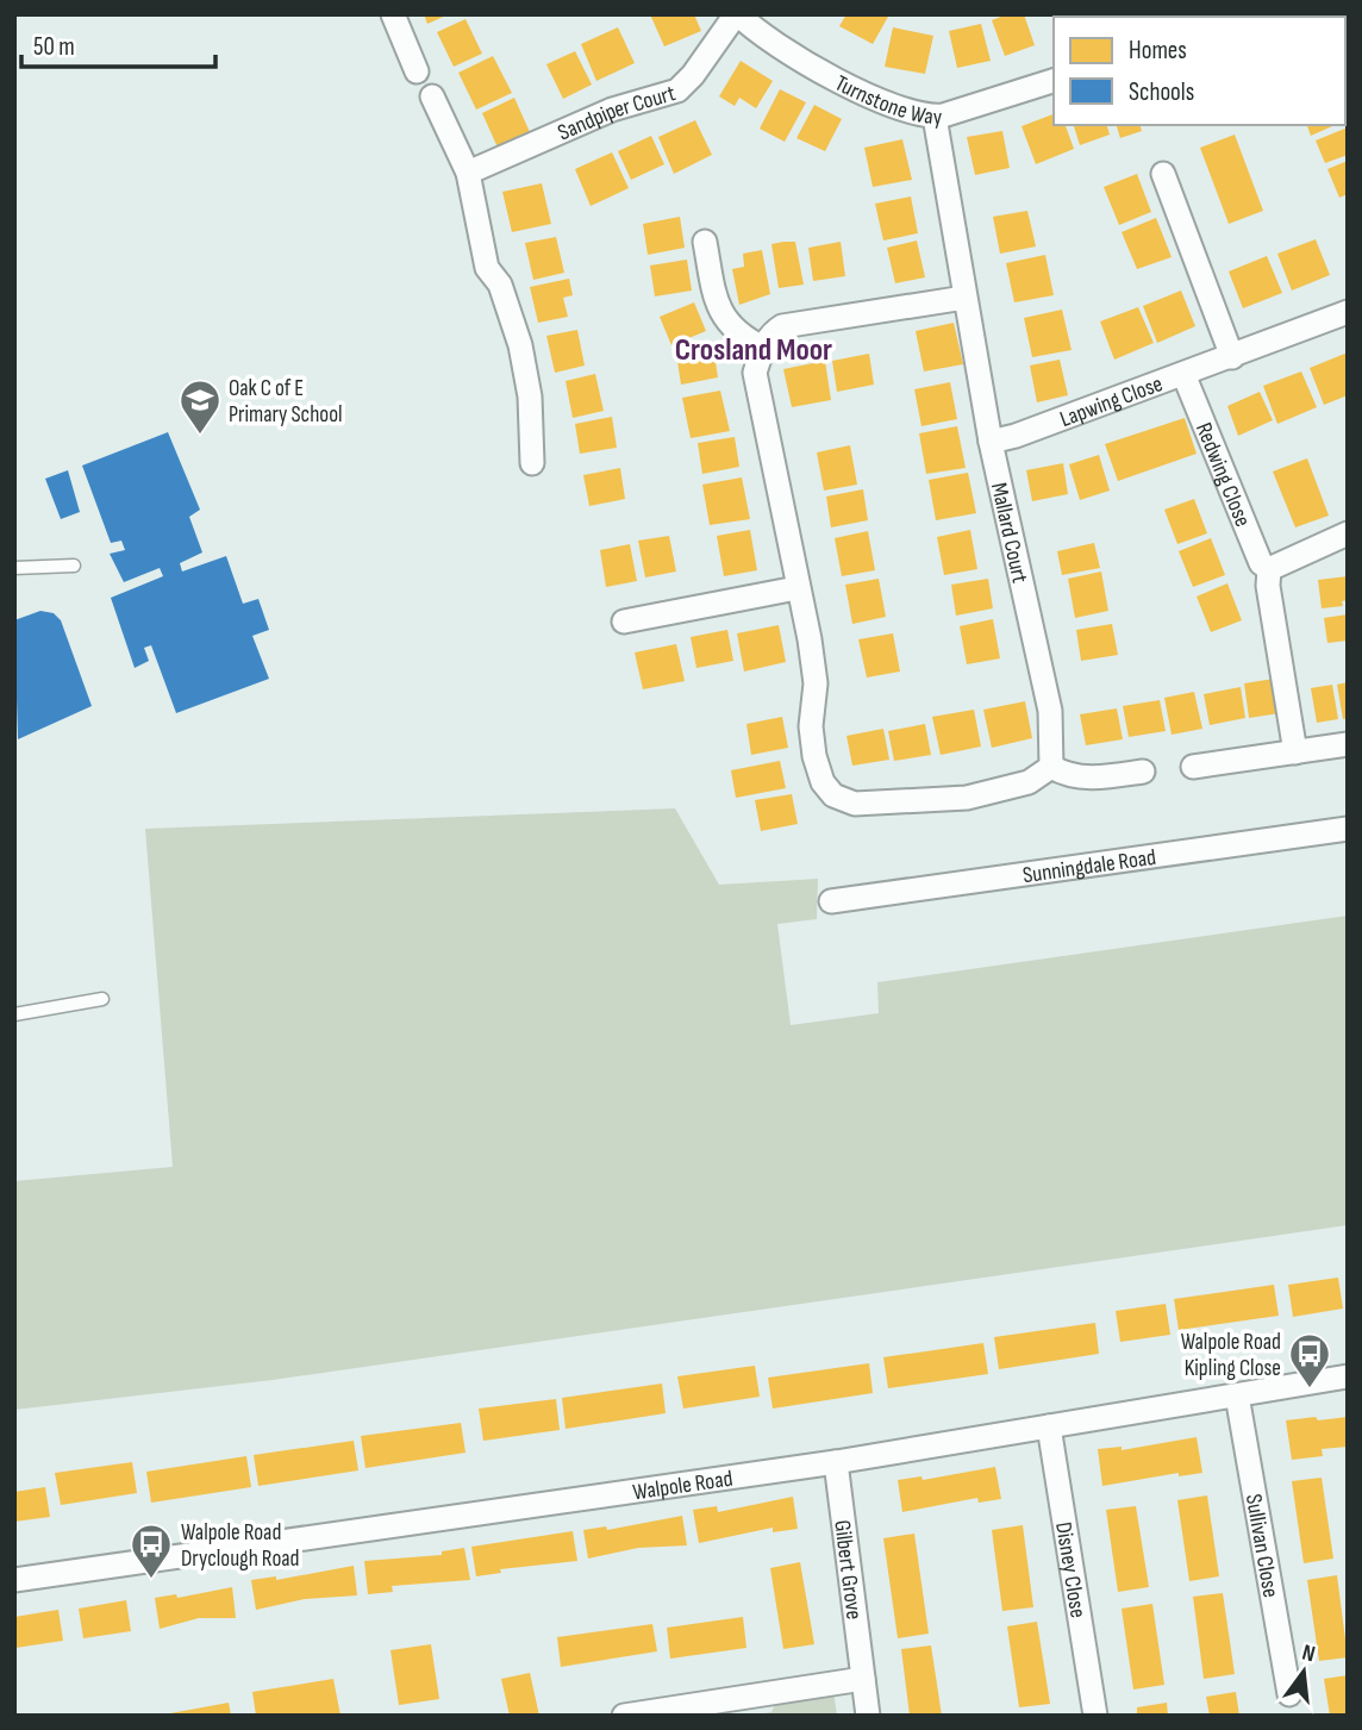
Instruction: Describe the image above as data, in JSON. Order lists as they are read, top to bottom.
{
  "streets": {
    "street": [
      "Turnstone Way",
      "Sandpiper Court",
      "Lapwing Close",
      "Redwing Close",
      "Mallard Court",
      "Sunningdale Road",
      "Walpole Road",
      "Sullivan Close",
      "Gilbert Grove",
      "Disney Close"
    ]
  },
  "crossings": [
    ["Turnstone Way", "Sandpiper Court"],
    ["Turnstone Way", "Mallard Court"],
    ["Lapwing Close", "Redwing Close"],
    ["Lapwing Close", "Mallard Court"],
    ["Walpole Road", "Sullivan Close"],
    ["Walpole Road", "Gilbert Grove"],
    ["Walpole Road", "Disney Close"]
  ],
  "districts": ["Crosland Moor"],
  "places": {
    "school or university": ["Oak C of E Primary School"],
    "bus stop": ["Walpole Road Kipling Close", "Walpole Road Dryclough Road"]
  },
  "legend": ["Homes", "Schools"],
  "scale_bar": "50 m",
  "north": "top"
}
